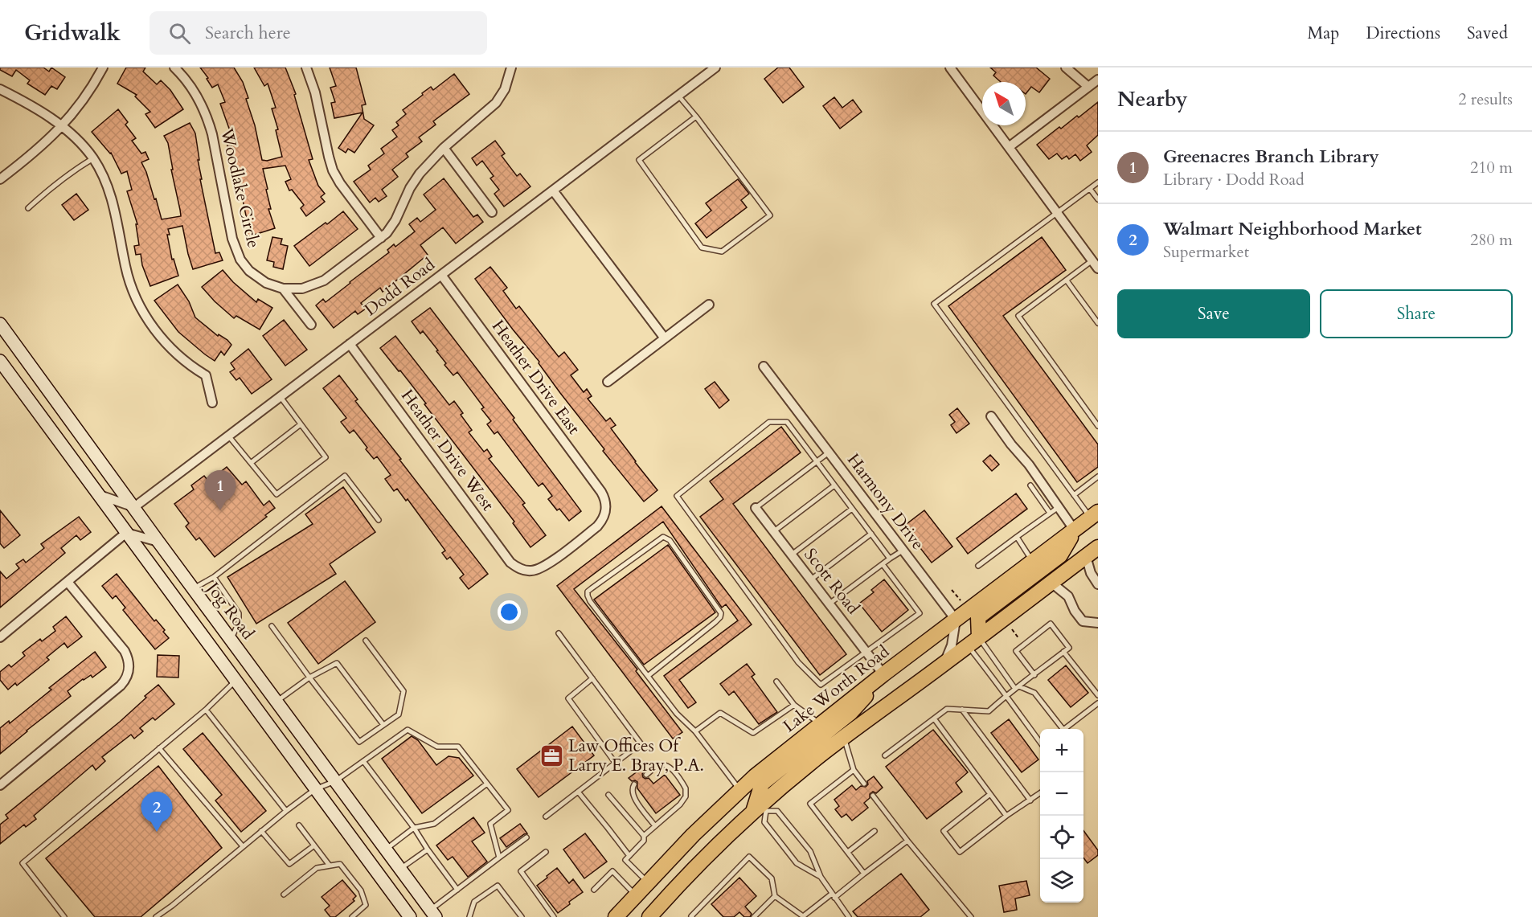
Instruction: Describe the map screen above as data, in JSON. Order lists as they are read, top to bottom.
{
  "streets": {
    "main road": ["Jog Road", "Lake Worth Road"],
    "street": [
      "Woodlake Circle",
      "Dodd Road",
      "Heather Drive East",
      "Heather Drive West",
      "Harmony Drive",
      "Scott Road"
    ]
  },
  "crossings": [
    ["Dodd Road", "Heather Drive East"],
    ["Dodd Road", "Heather Drive West"],
    ["Dodd Road", "Jog Road"],
    ["Heather Drive East", "Heather Drive West"],
    ["Harmony Drive", "Lake Worth Road"],
    ["Scott Road", "Lake Worth Road"]
  ],
  "places": {
    "office": ["Law Offices Of Larry E. Bray, P.A."]
  },
  "north": "top left",
  "page": {
    "header": "Gridwalk",
    "search": "Search here",
    "nav": ["Map", "Directions", "Saved"],
    "heading": ["Nearby", "2 results"],
    "list": [
      {
        "mark": "1",
        "name": "Greenacres Branch Library",
        "note": "Library · Dodd Road",
        "value": "210 m"
      },
      {
        "mark": "2",
        "name": "Walmart Neighborhood Market",
        "note": "Supermarket",
        "value": "280 m"
      }
    ],
    "buttons": ["Save", "Share"],
    "pins": ["1", "2"],
    "map_buttons": ["+", "−"]
  }
}
